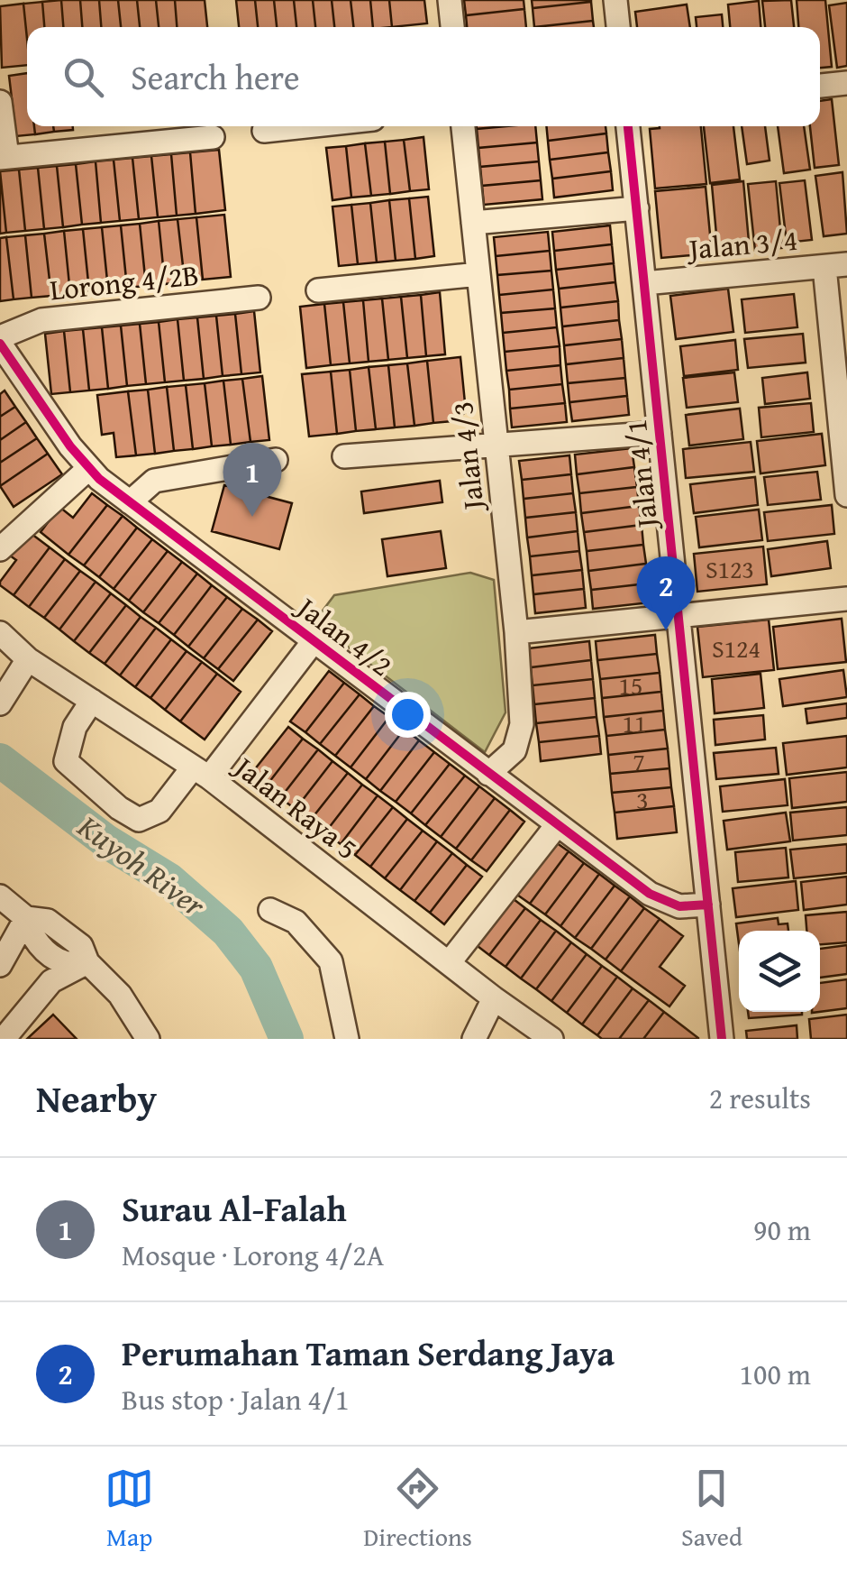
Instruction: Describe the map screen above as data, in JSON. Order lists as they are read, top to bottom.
{
  "streets": {
    "street": [
      "Jalan 3/4",
      "Lorong 4/2B",
      "Jalan 4/3",
      "Jalan 4/1",
      "Jalan 4/2",
      "Jalan Raya 5"
    ]
  },
  "crossings": [
    ["Jalan 3/4", "Jalan 4/1"],
    ["Lorong 4/2B", "Jalan 4/2"],
    ["Jalan 4/3", "Jalan 4/2"],
    ["Jalan 4/1", "Jalan 4/2"]
  ],
  "water": ["Kuyoh River"],
  "house_numbers": [
    "S123",
    "S124",
    "15",
    "11",
    "7",
    "3"
  ],
  "page": {
    "search": "Search here",
    "pins": ["1", "2"],
    "heading": ["Nearby", "2 results"],
    "list": [
      {
        "mark": "1",
        "name": "Surau Al-Falah",
        "note": "Mosque · Lorong 4/2A",
        "value": "90 m"
      },
      {
        "mark": "2",
        "name": "Perumahan Taman Serdang Jaya",
        "note": "Bus stop · Jalan 4/1",
        "value": "100 m"
      }
    ],
    "nav": ["Map", "Directions", "Saved"]
  }
}
